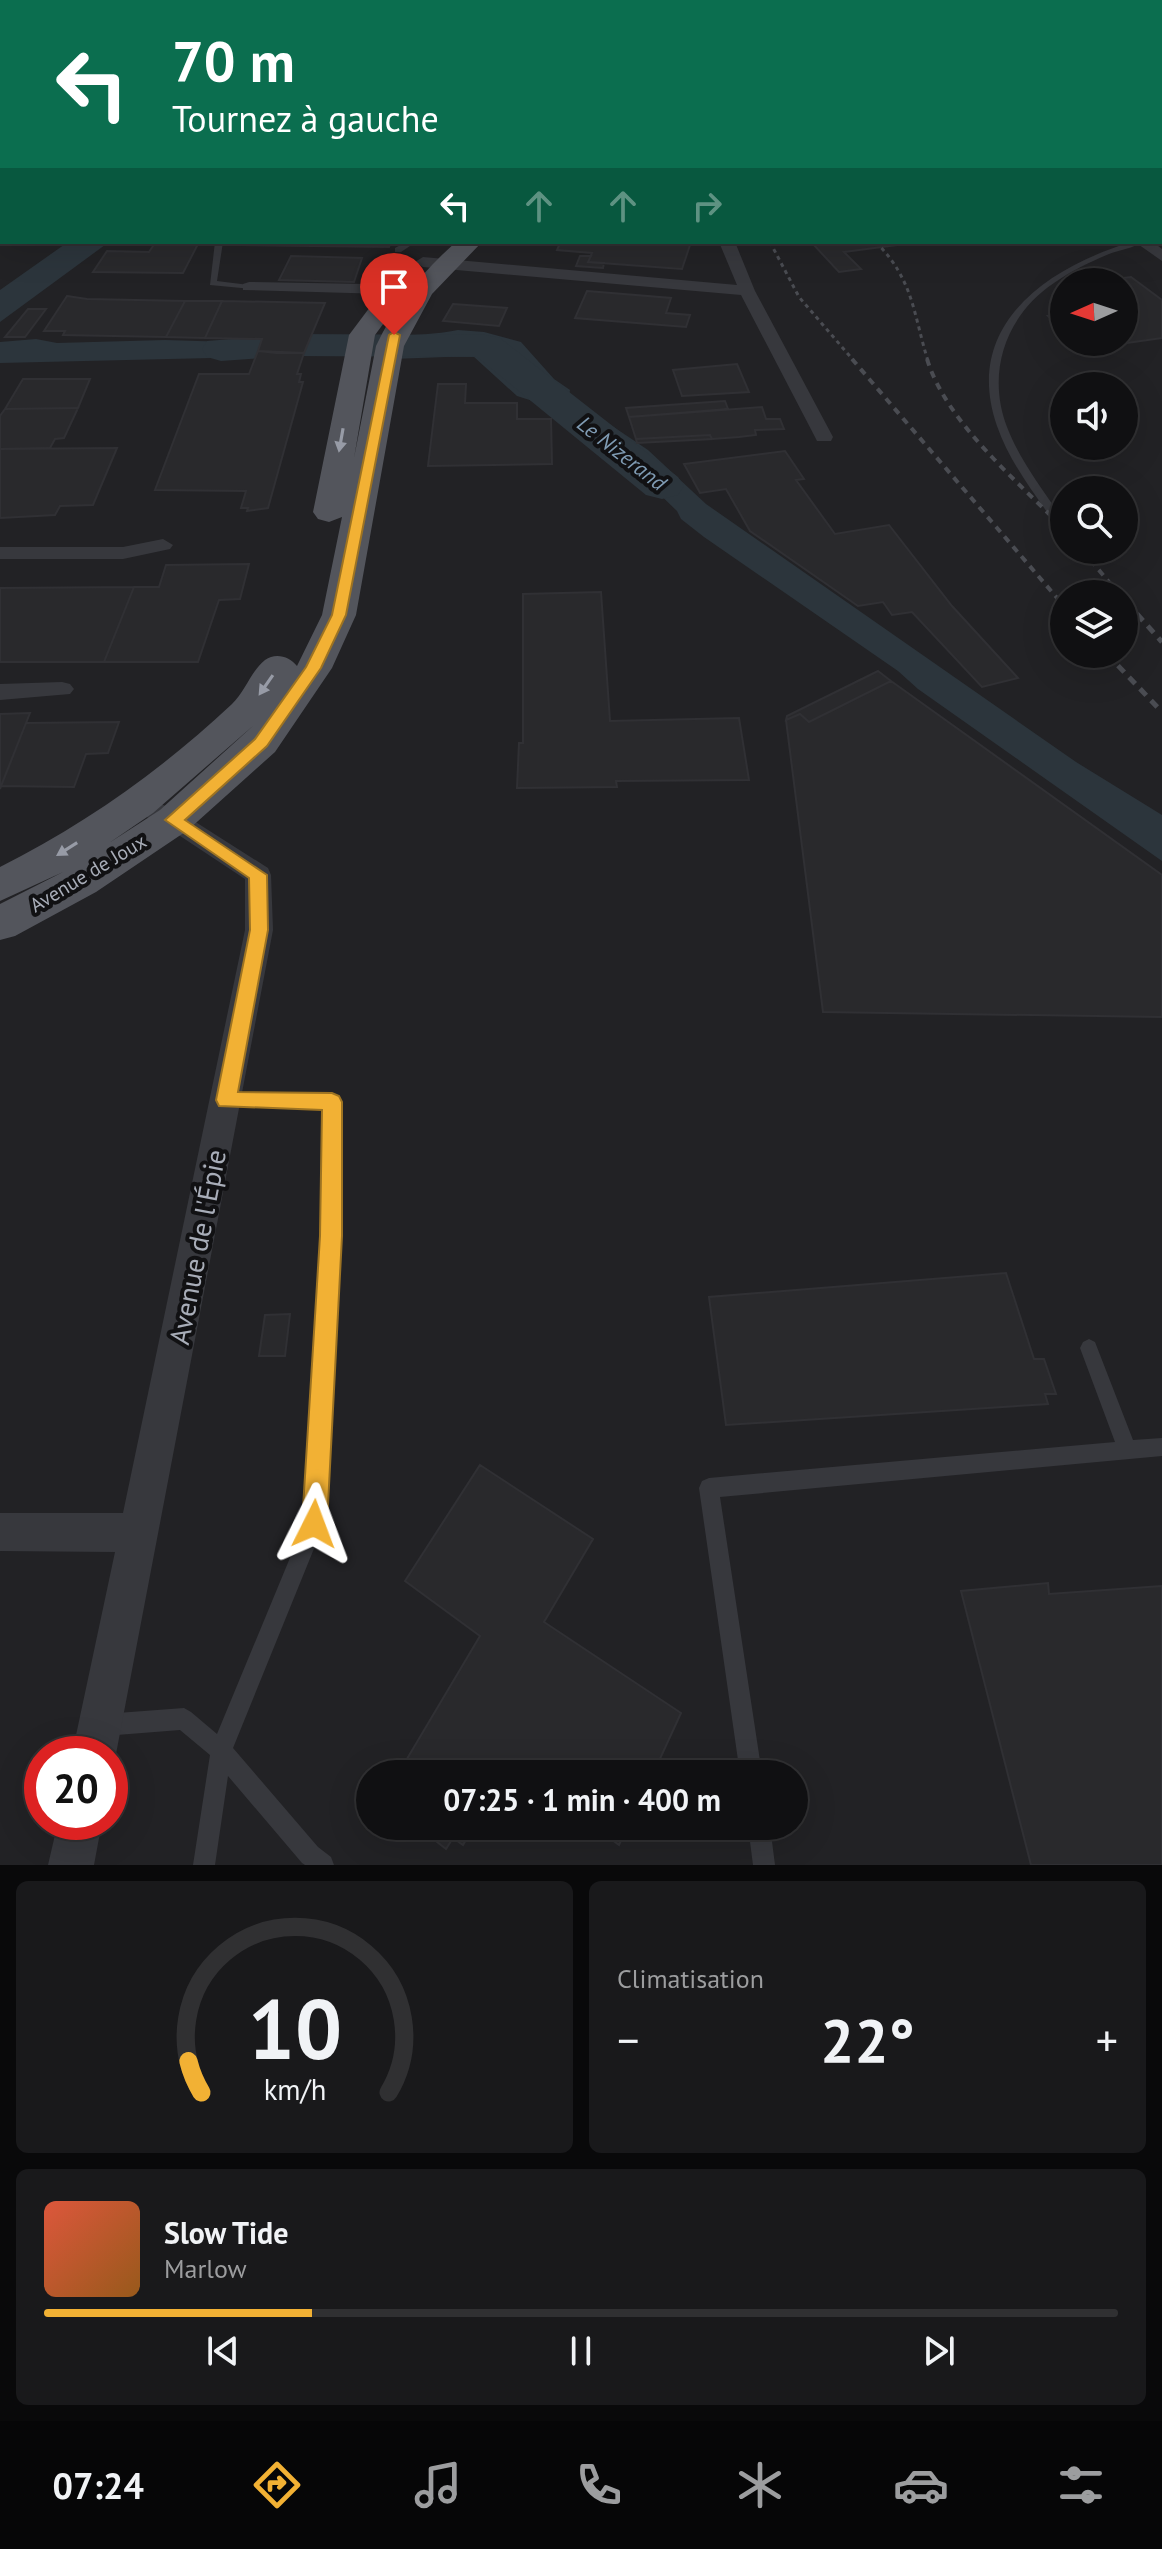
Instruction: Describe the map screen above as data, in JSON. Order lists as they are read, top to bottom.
{
  "streets": {
    "main road": ["Avenue de Joux"],
    "street": ["Avenue de l'Épie"]
  },
  "crossings": [
    ["Avenue de Joux", "Avenue de l'Épie"]
  ],
  "water": ["Le Nizerand"],
  "north": "left",
  "page": {
    "turn": ["70 m", "Tournez à gauche"],
    "limit": "20",
    "trip": "07:25 · 1 min · 400 m",
    "tile": "Climatisation",
    "heat": ["−", "22°", "+"],
    "song": ["Slow Tide", "Marlow"],
    "tabs": "07:24",
    "gauge": ["10", "km/h"]
  }
}
